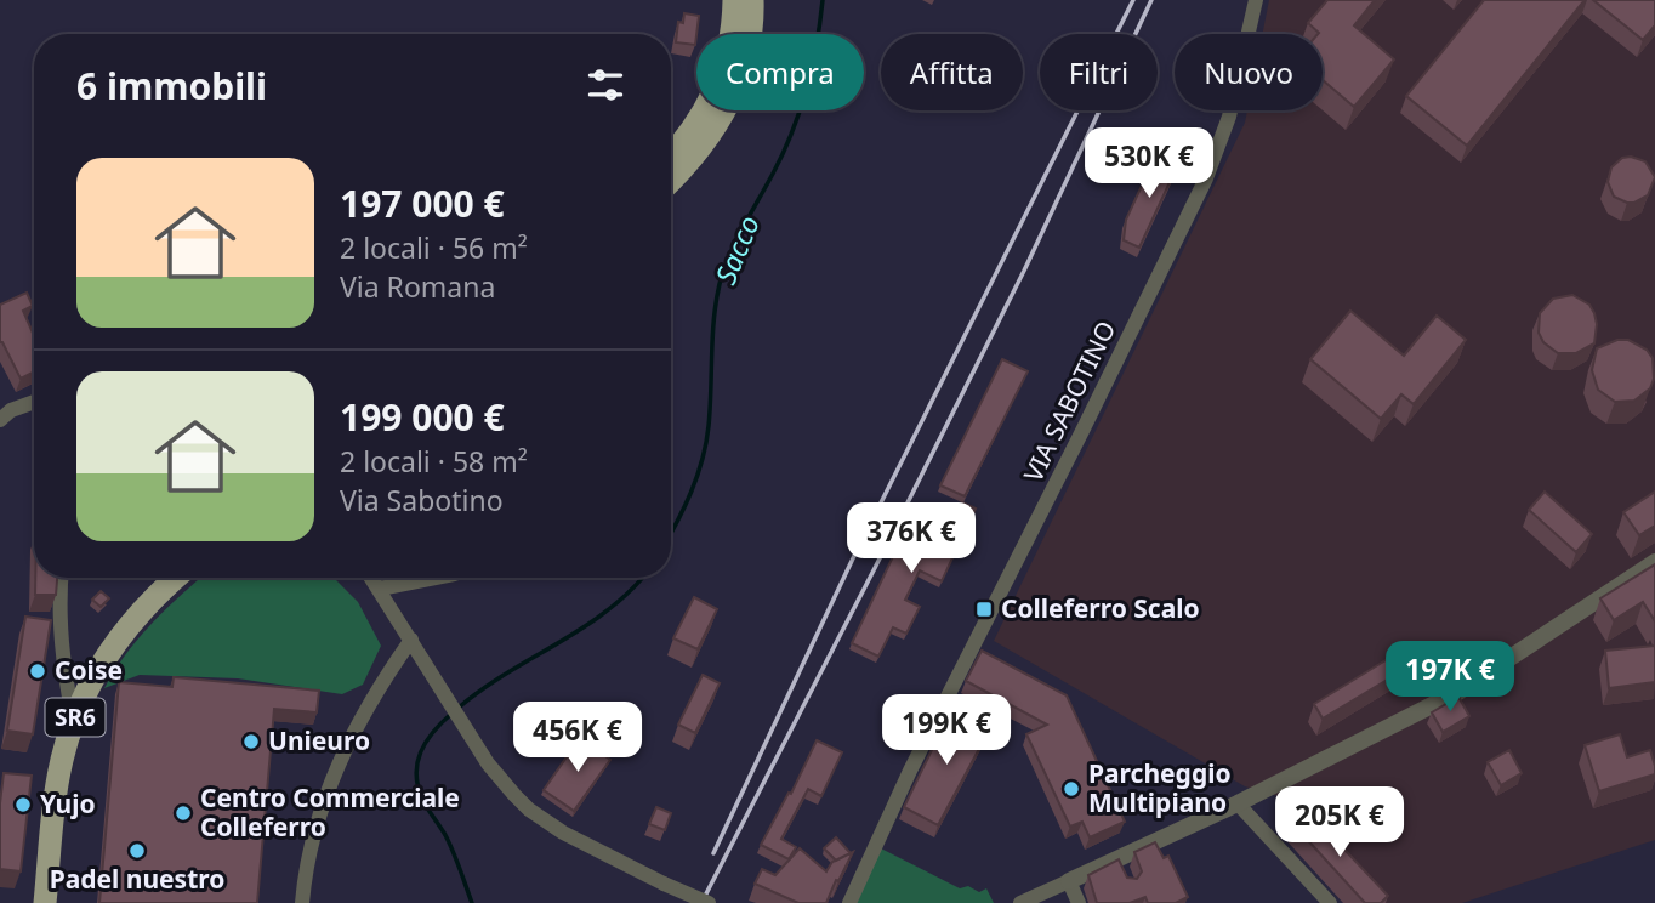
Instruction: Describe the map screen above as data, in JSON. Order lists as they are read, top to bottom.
{
  "streets": {
    "main road": ["SR6"],
    "street": ["VIA SABOTINO"]
  },
  "water": ["Sacco"],
  "places": {
    "transit": ["Colleferro Scalo"],
    "other": [
      "Coise",
      "Unieuro",
      "Parcheggio Multipiano",
      "Yujo",
      "Centro Commerciale Colleferro",
      "Padel nuestro"
    ]
  },
  "page": {
    "chip": [
      "Compra",
      "Affitta",
      "Filtri",
      "Nuovo"
    ],
    "heading": "6 immobili",
    "price": [
      "530K €",
      "376K €",
      "197K €",
      "199K €",
      "456K €",
      "205K €"
    ],
    "list": [
      {
        "name": "197 000 €",
        "note": "2 locali · 56 m² · Via Romana"
      },
      {
        "name": "199 000 €",
        "note": "2 locali · 58 m² · Via Sabotino"
      }
    ]
  }
}
